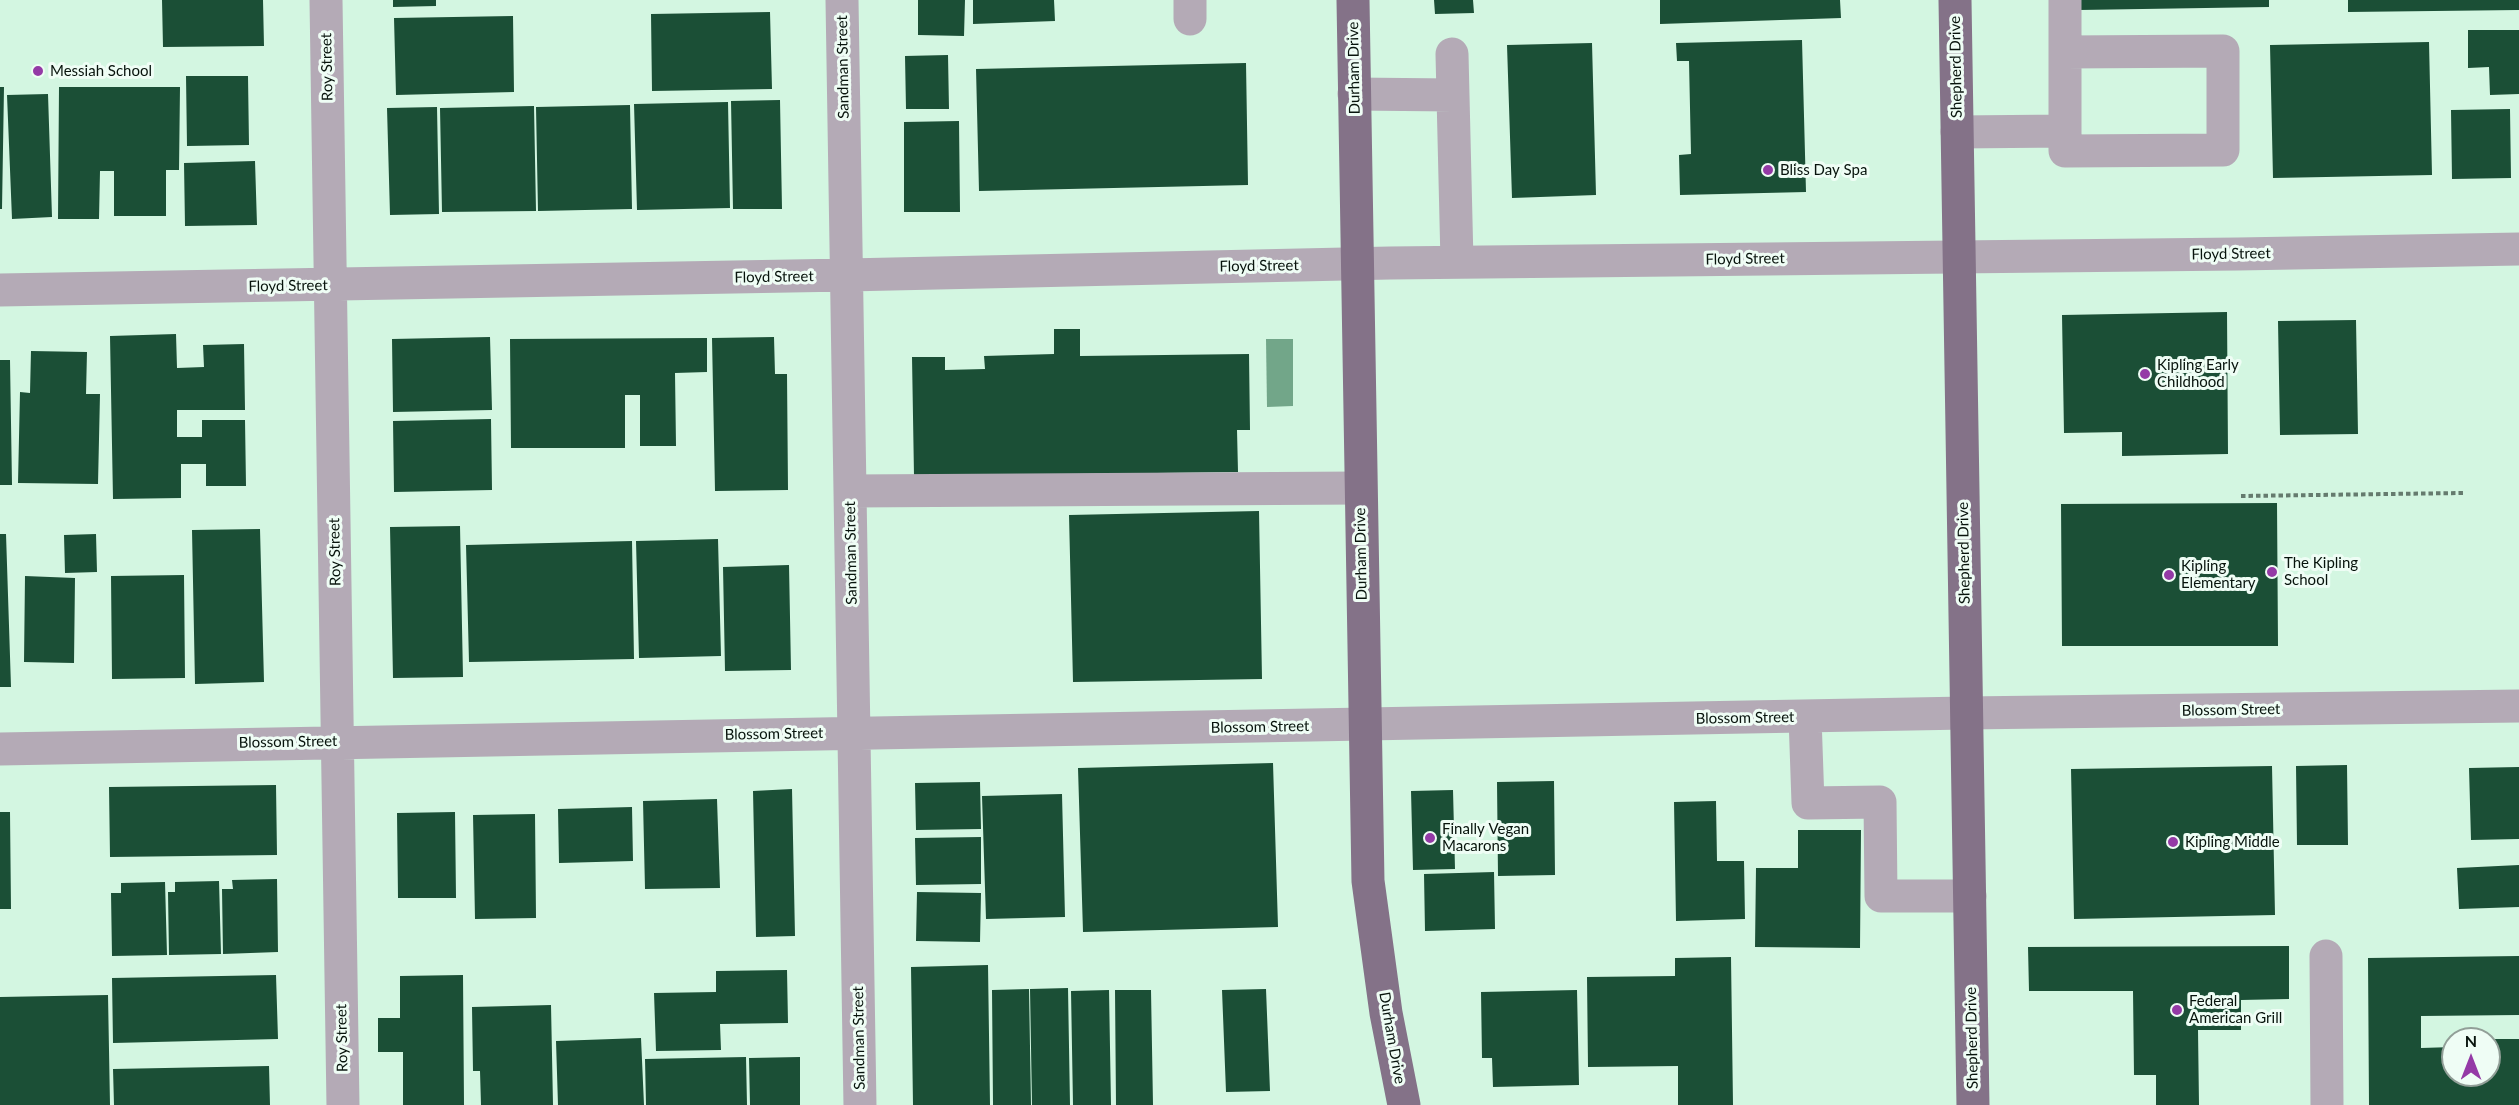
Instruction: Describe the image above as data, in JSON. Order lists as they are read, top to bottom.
{
  "streets": {
    "main road": ["Shepherd Drive", "Durham Drive"],
    "street": [
      "Roy Street",
      "Sandman Street",
      "Floyd Street",
      "Blossom Street"
    ]
  },
  "crossings": [
    ["Roy Street", "Floyd Street"],
    ["Roy Street", "Blossom Street"],
    ["Sandman Street", "Floyd Street"],
    ["Sandman Street", "Blossom Street"],
    ["Shepherd Drive", "Floyd Street"],
    ["Shepherd Drive", "Blossom Street"],
    ["Durham Drive", "Floyd Street"],
    ["Durham Drive", "Blossom Street"]
  ],
  "places": [
    "Messiah School",
    "Bliss Day Spa",
    "Kipling Early Childhood",
    "The Kipling School",
    "Kipling Elementary",
    "Finally Vegan Macarons",
    "Kipling Middle",
    "Federal American Grill"
  ],
  "north": "top"
}
